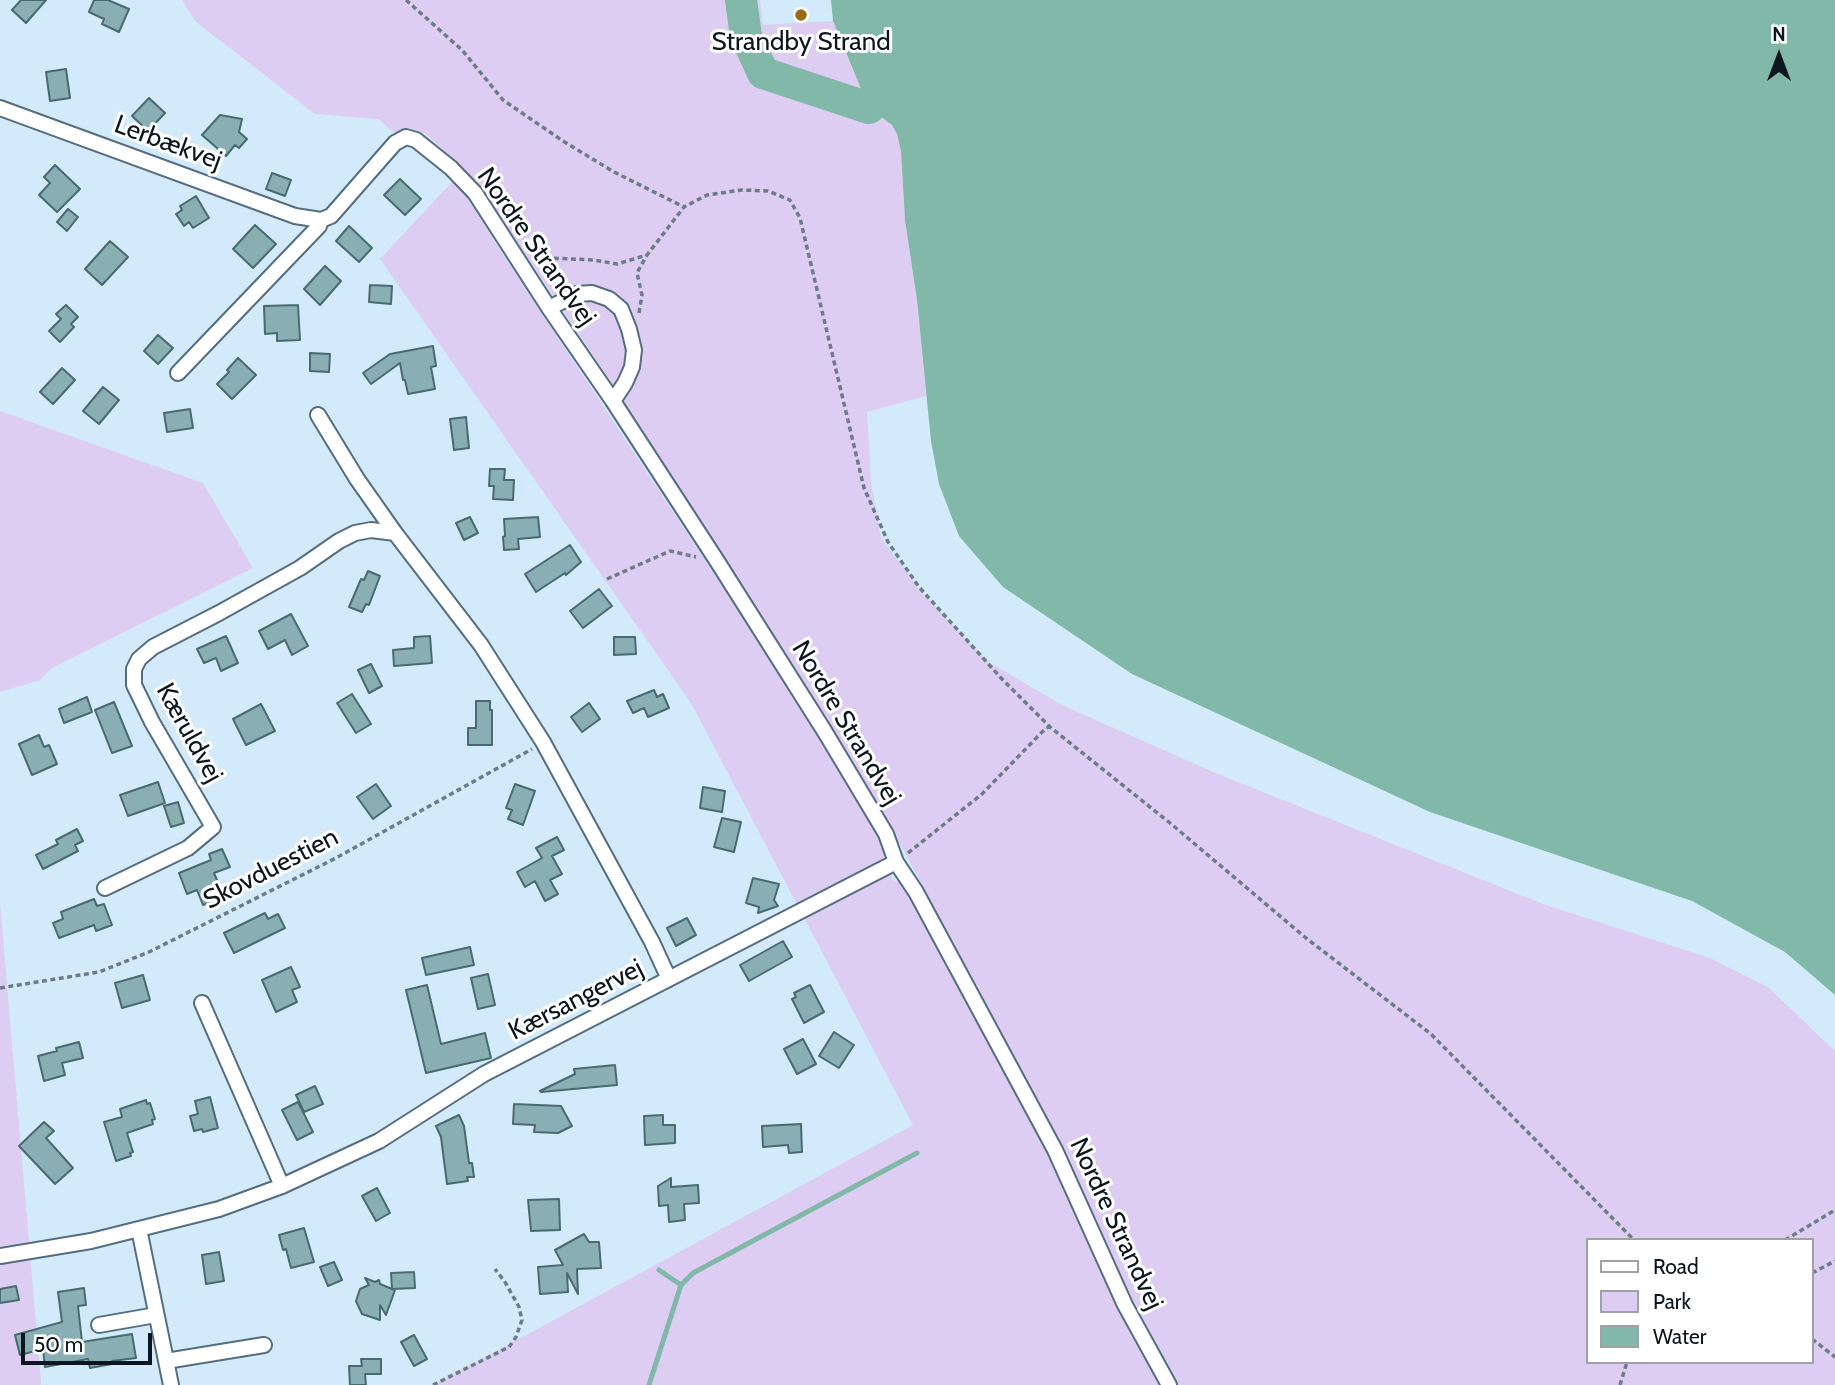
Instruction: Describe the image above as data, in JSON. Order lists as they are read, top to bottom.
{
  "streets": {
    "street": [
      "Lerbækvej",
      "Nordre Strandvej",
      "Kæruldvej",
      "Kærsangervej"
    ],
    "path": ["Skovduestien"]
  },
  "crossings": [
    ["Lerbækvej", "Nordre Strandvej"],
    ["Nordre Strandvej", "Kærsangervej"]
  ],
  "places": ["Strandby Strand"],
  "legend": ["Road", "Park", "Water"],
  "scale_bar": "50 m",
  "north": "top"
}
